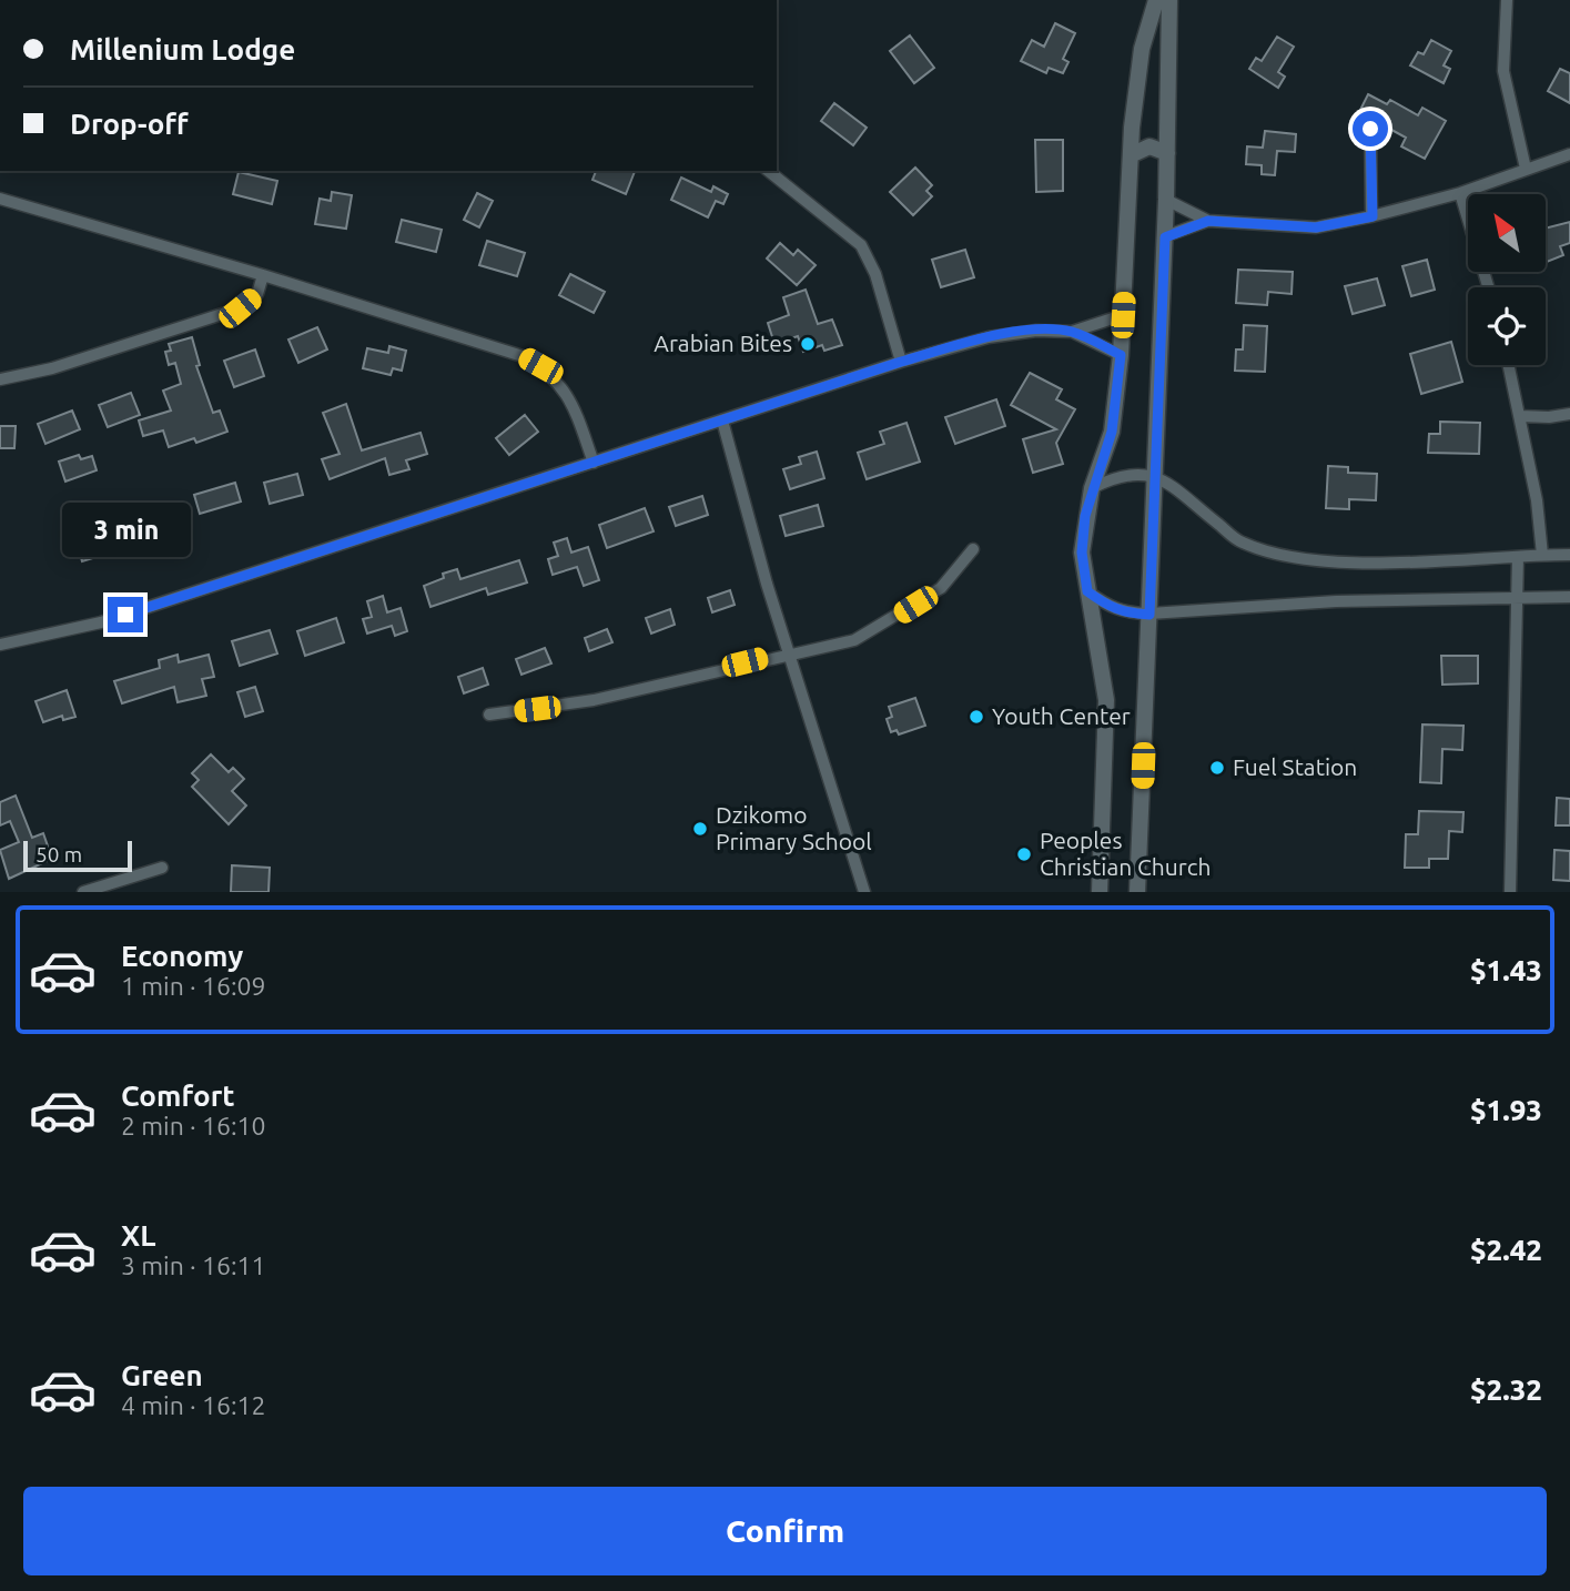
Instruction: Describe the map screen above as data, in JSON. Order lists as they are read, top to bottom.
{
  "places": [
    "Arabian Bites",
    "Youth Center",
    "Fuel Station",
    "Dzikomo Primary School",
    "Peoples Christian Church"
  ],
  "scale_bar": "50 m",
  "north": "top left",
  "page": {
    "banner": ["Millenium Lodge", "Drop-off"],
    "bubble": "3 min",
    "scale": "50 m",
    "list": [
      {
        "name": "Economy",
        "note": "1 min · 16:09",
        "value": "$1.43"
      },
      {
        "name": "Comfort",
        "note": "2 min · 16:10",
        "value": "$1.93"
      },
      {
        "name": "XL",
        "note": "3 min · 16:11",
        "value": "$2.42"
      },
      {
        "name": "Green",
        "note": "4 min · 16:12",
        "value": "$2.32"
      }
    ],
    "buttons": "Confirm"
  }
}
